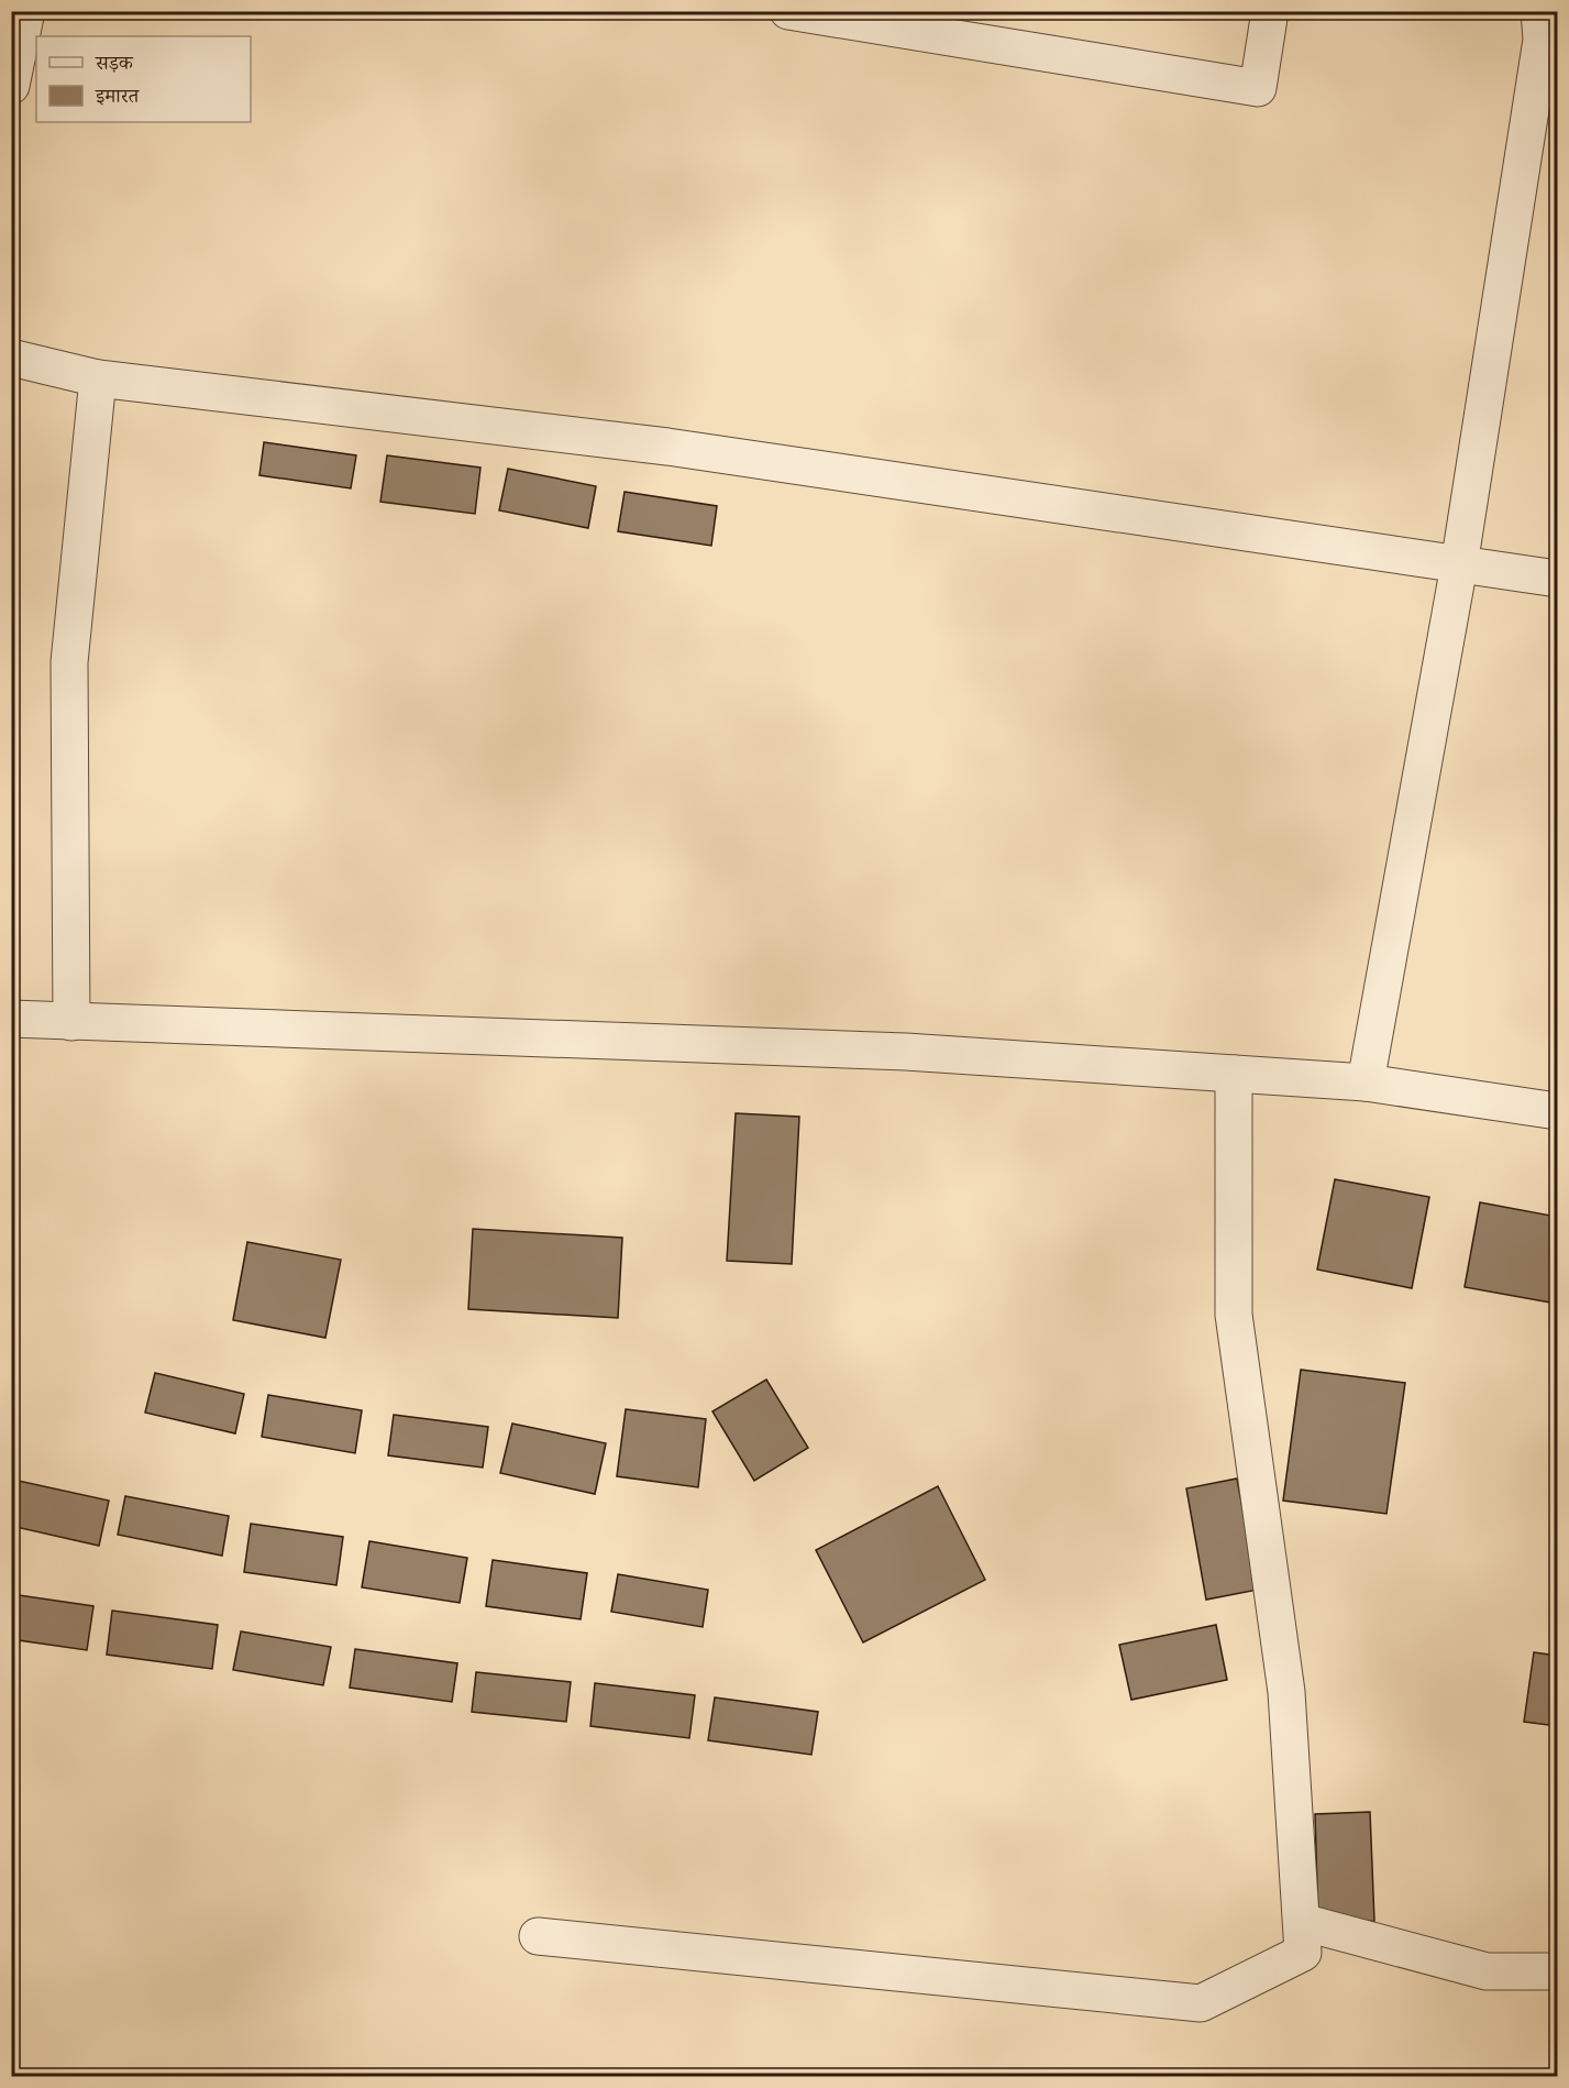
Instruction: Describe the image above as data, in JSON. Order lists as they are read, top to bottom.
{
  "legend": ["सड़क", "इमारत"]
}
